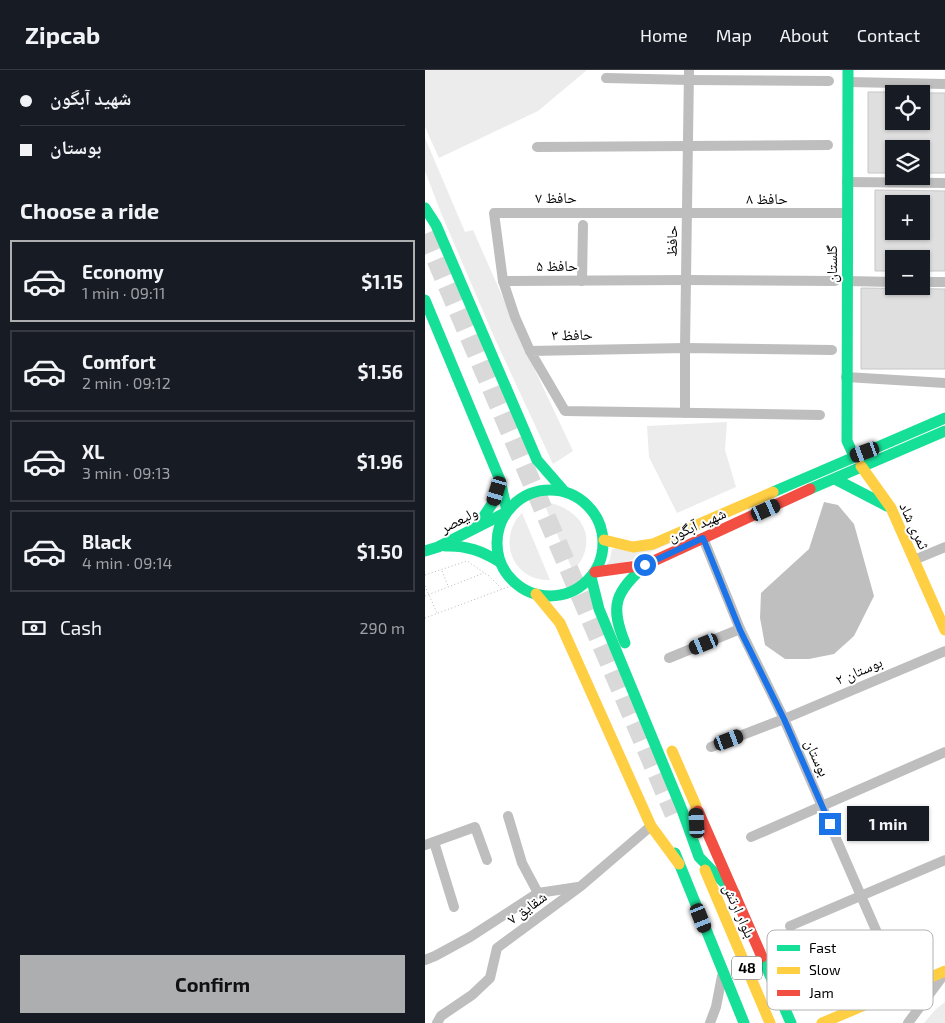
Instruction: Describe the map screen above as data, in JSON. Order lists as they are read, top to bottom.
{
  "streets": {
    "main road": [
      "گلستان",
      "ولیعصر",
      "شهید آبگون",
      "ثمری شاد",
      "بلوار ارتش",
      "48"
    ],
    "street": [
      "حافظ ۷",
      "حافظ ۸",
      "حافظ",
      "حافظ ۵",
      "حافظ ۳",
      "بوستان ۲",
      "بوستان",
      "شقایق ۷"
    ]
  },
  "crossings": [
    ["حافظ ۷", "حافظ ۸"],
    ["حافظ ۷", "حافظ"],
    ["حافظ ۷", "حافظ ۵"],
    ["حافظ ۸", "حافظ"],
    ["حافظ ۸", "گلستان"],
    ["حافظ", "حافظ ۵"],
    ["حافظ", "حافظ ۳"],
    ["گلستان", "شهید آبگون"],
    ["ولیعصر", "شهید آبگون"],
    ["شهید آبگون", "ثمری شاد"],
    ["شهید آبگون", "بوستان"],
    ["بوستان ۲", "بوستان"]
  ],
  "legend": ["Fast", "Slow", "Jam"],
  "page": {
    "header": "Zipcab",
    "nav": [
      "Home",
      "Map",
      "About",
      "Contact"
    ],
    "banner": ["شهید آبگون", "بوستان"],
    "map_buttons": ["+", "−"],
    "heading": "Choose a ride",
    "list": [
      {
        "name": "Economy",
        "note": "1 min · 09:11",
        "value": "$1.15"
      },
      {
        "name": "Comfort",
        "note": "2 min · 09:12",
        "value": "$1.56"
      },
      {
        "name": "XL",
        "note": "3 min · 09:13",
        "value": "$1.96"
      },
      {
        "name": "Black",
        "note": "4 min · 09:14",
        "value": "$1.50"
      }
    ],
    "pay": ["Cash", "290 m"],
    "bubble": "1 min",
    "buttons": "Confirm"
  }
}
